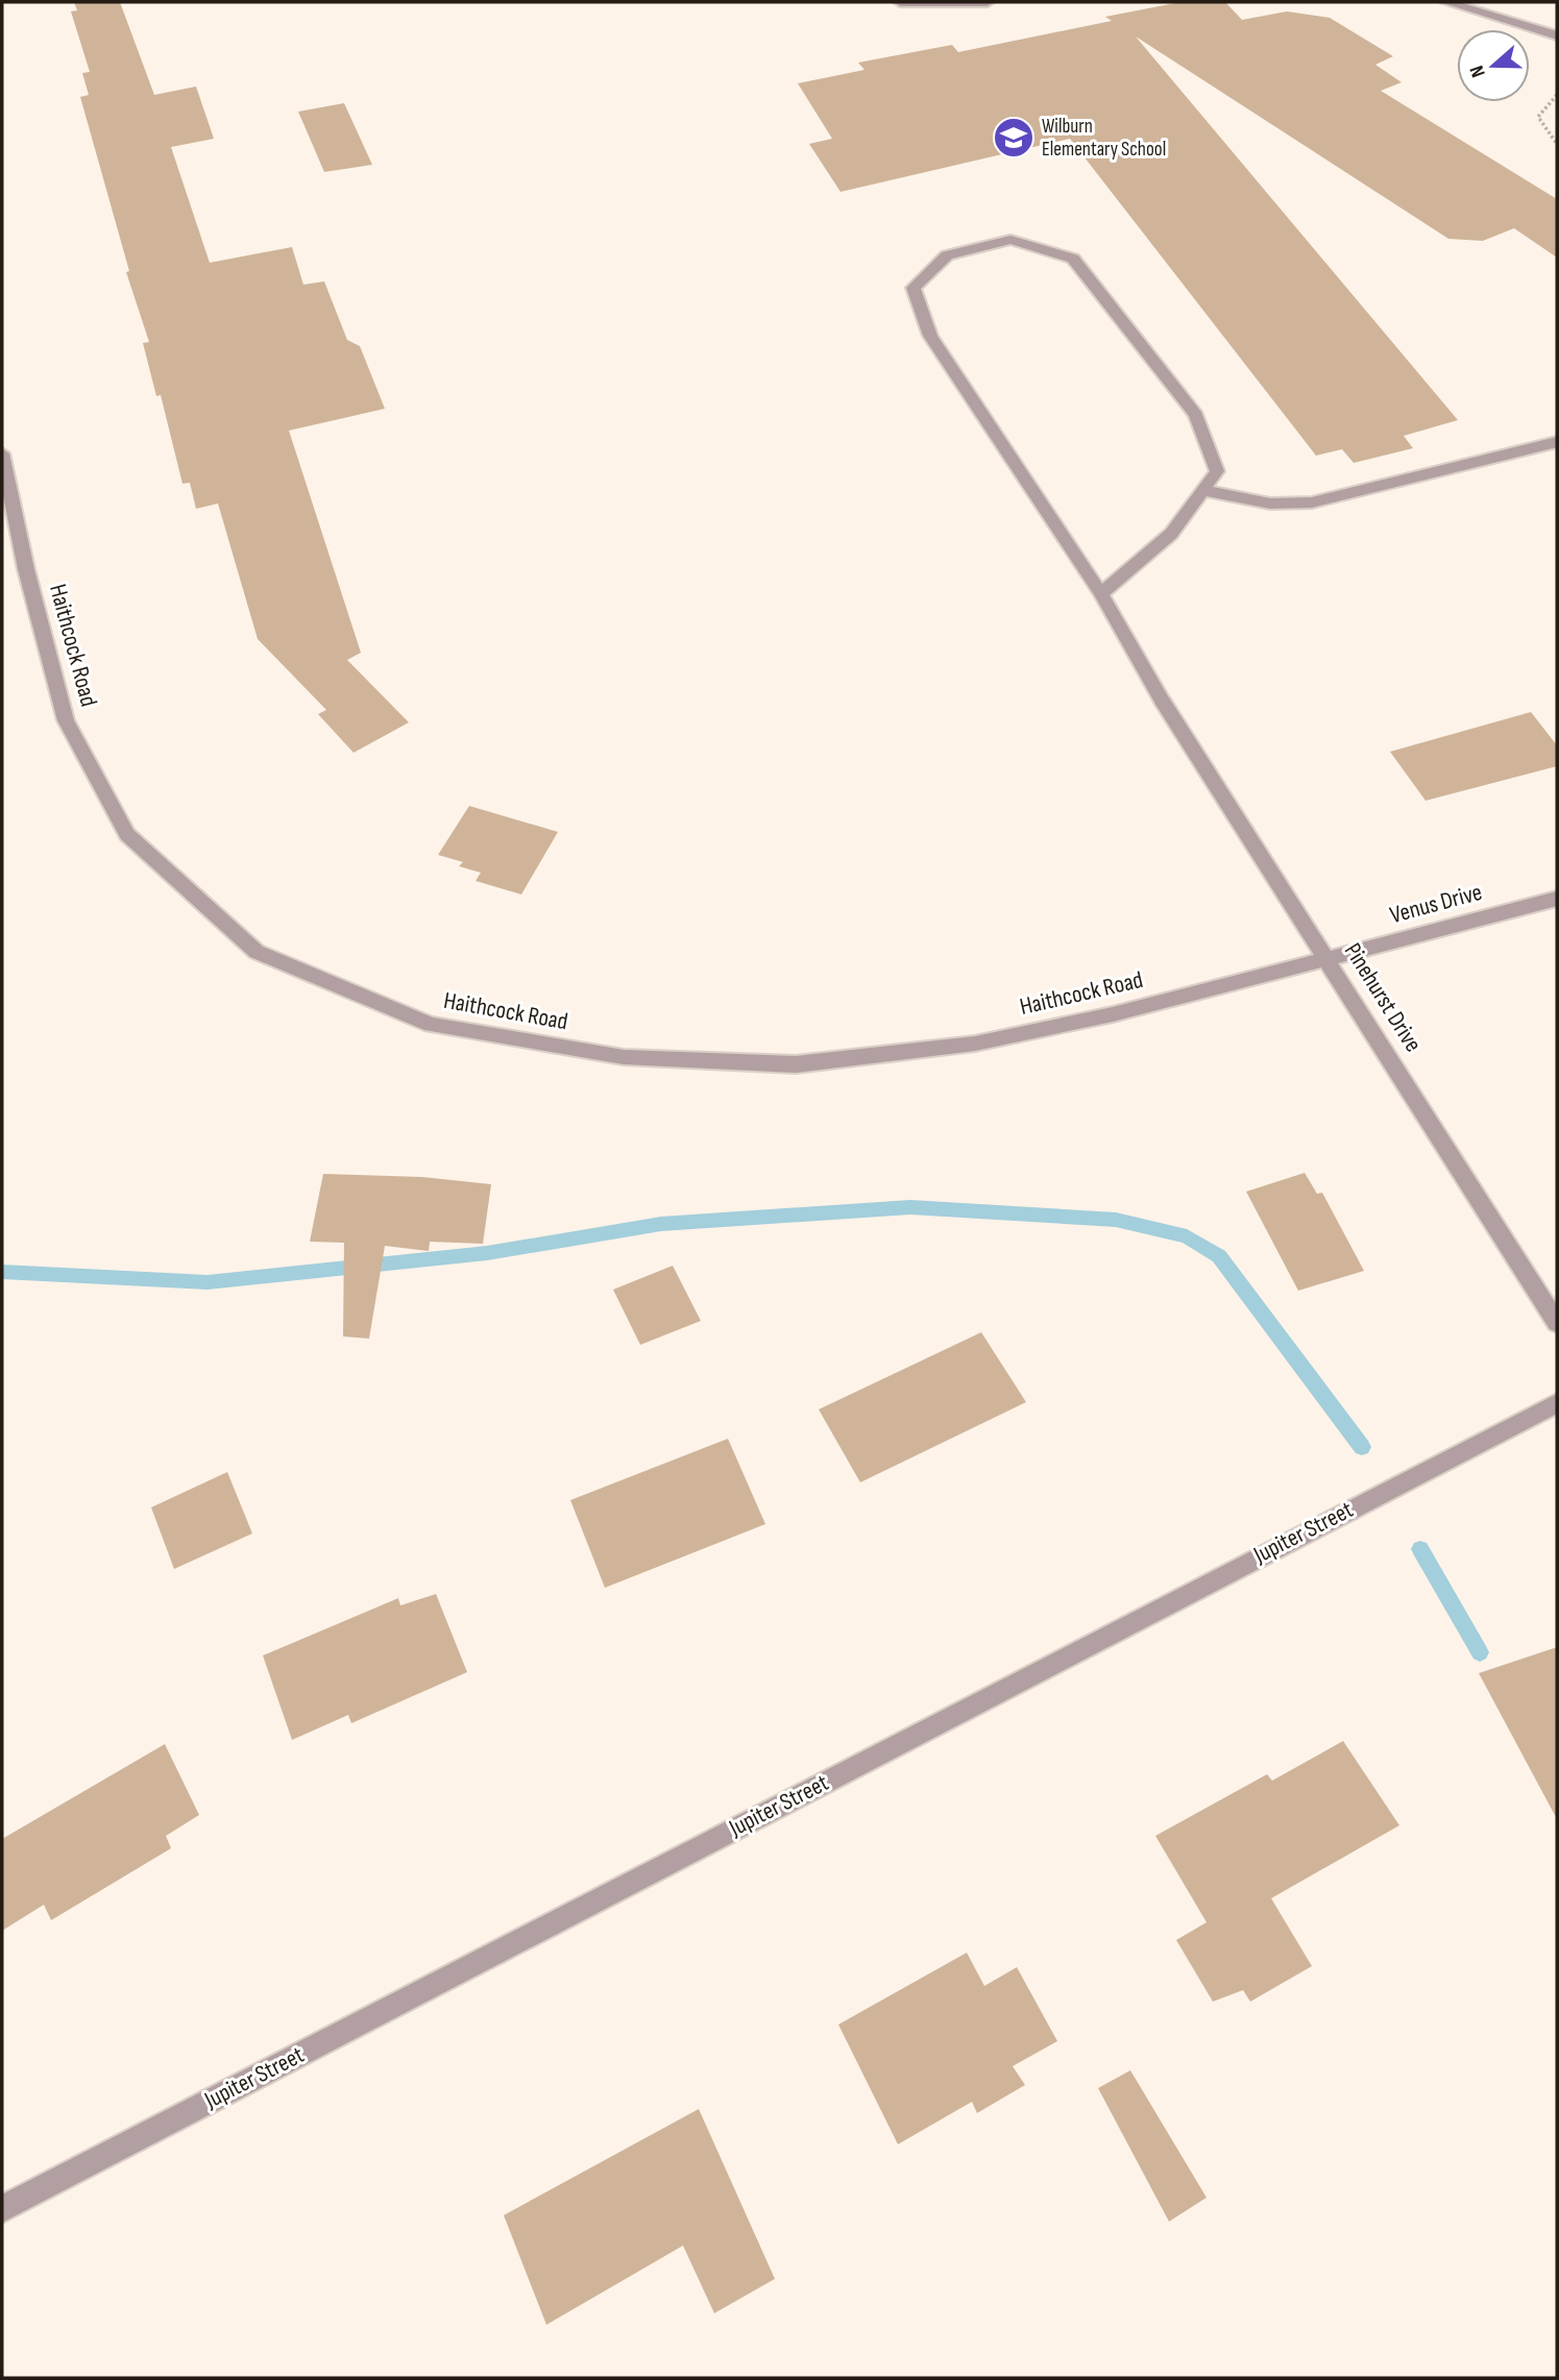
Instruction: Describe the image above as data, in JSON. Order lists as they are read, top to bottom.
{
  "streets": {
    "street": [
      "Haithcock Road",
      "Venus Drive",
      "Pinehurst Drive",
      "Jupiter Street"
    ]
  },
  "crossings": [
    ["Haithcock Road", "Venus Drive"],
    ["Haithcock Road", "Pinehurst Drive"],
    ["Venus Drive", "Pinehurst Drive"]
  ],
  "places": {
    "school or university": ["Wilburn Elementary School"]
  },
  "north": "left"
}
